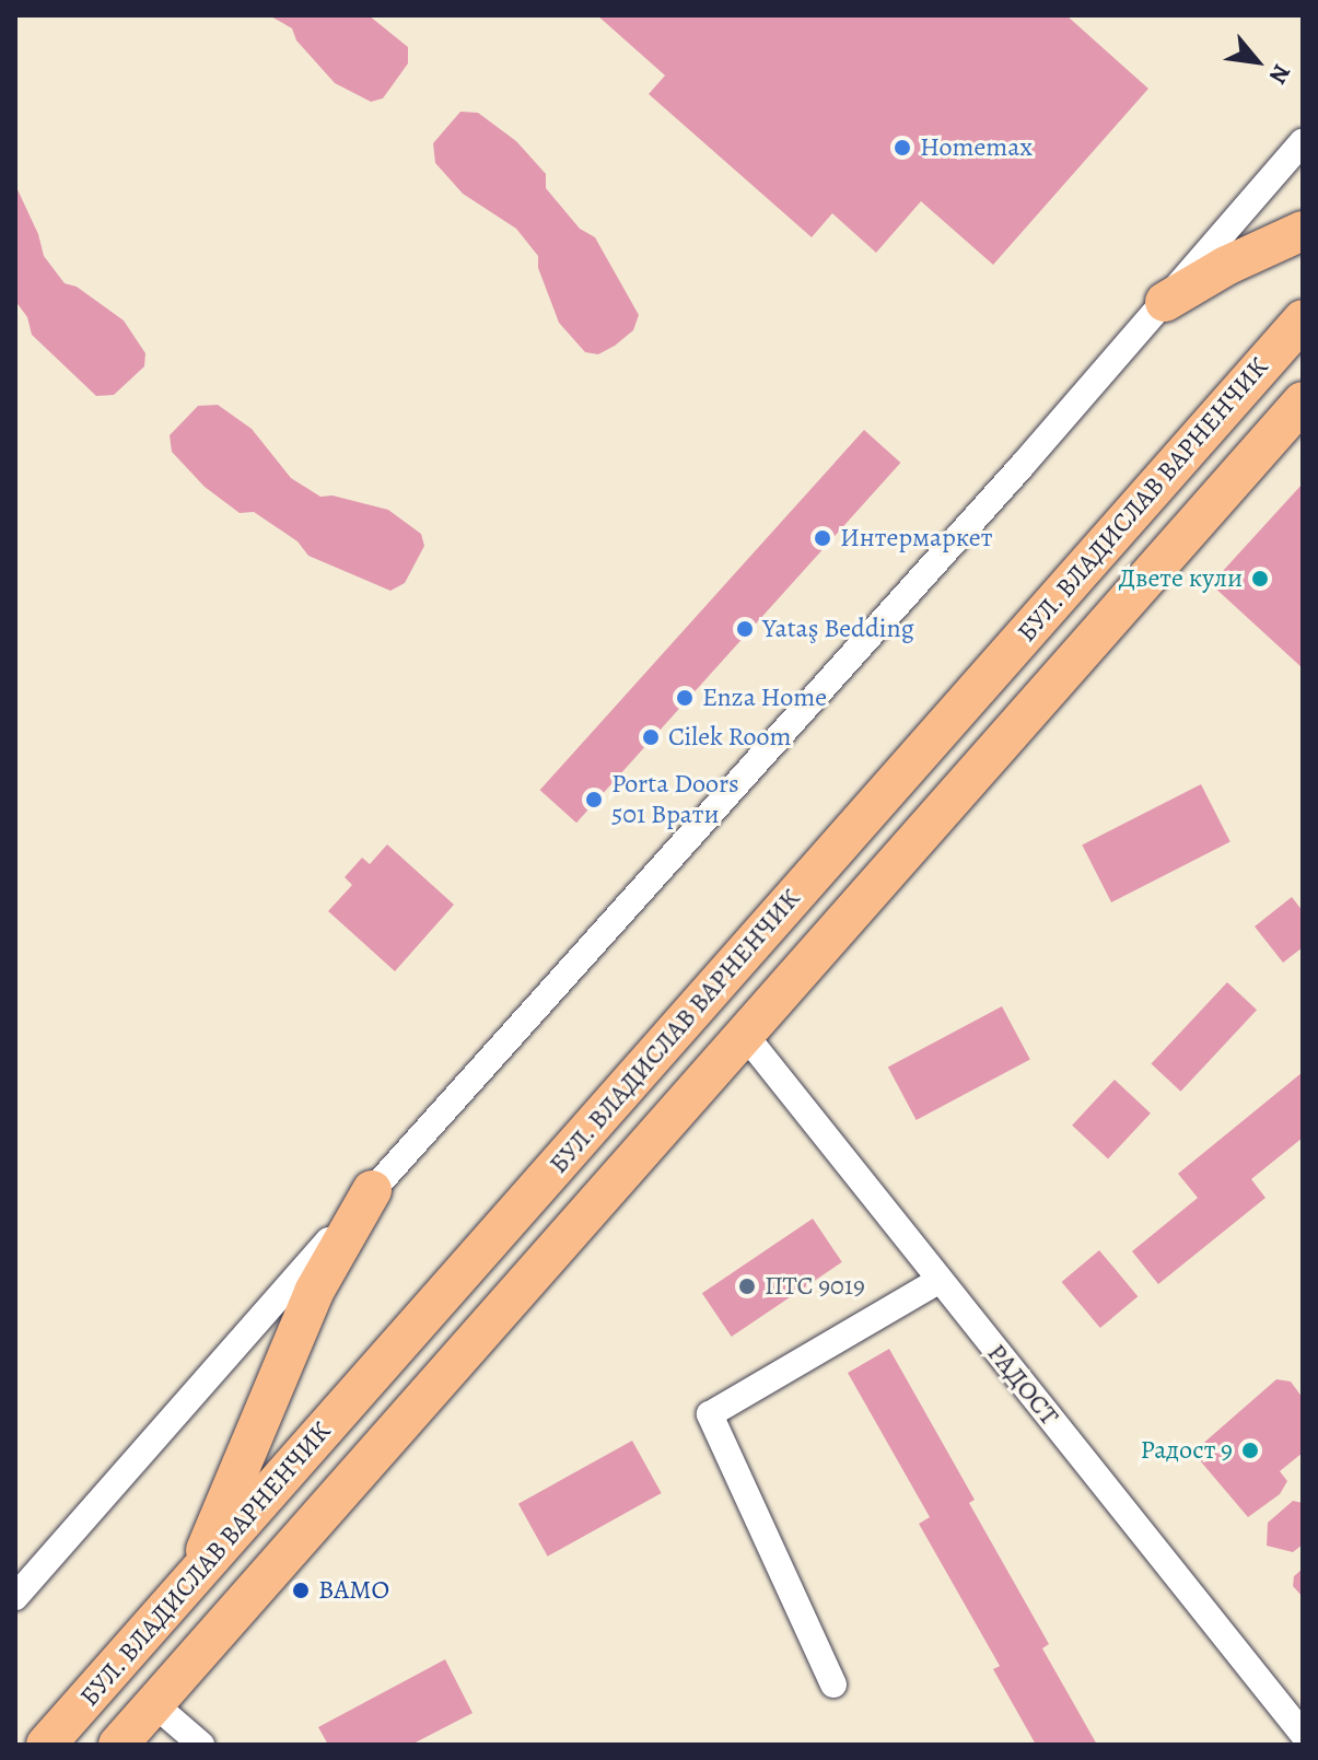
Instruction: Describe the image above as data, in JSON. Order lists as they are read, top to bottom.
{
  "streets": {
    "main road": ["БУЛ. ВЛАДИСЛАВ ВАРНЕНЧИК"],
    "street": ["РАДОСТ"]
  },
  "crossings": [
    ["БУЛ. ВЛАДИСЛАВ ВАРНЕНЧИК", "РАДОСТ"]
  ],
  "places": [
    "Homemax",
    "Интермаркет",
    "Двете кули",
    "Yataş Bedding",
    "Enza Home",
    "Cilek Room",
    "Porta Doors 501 Врати",
    "ПТС 9019",
    "Радост 9",
    "ВАМО"
  ],
  "north": "bottom right"
}
